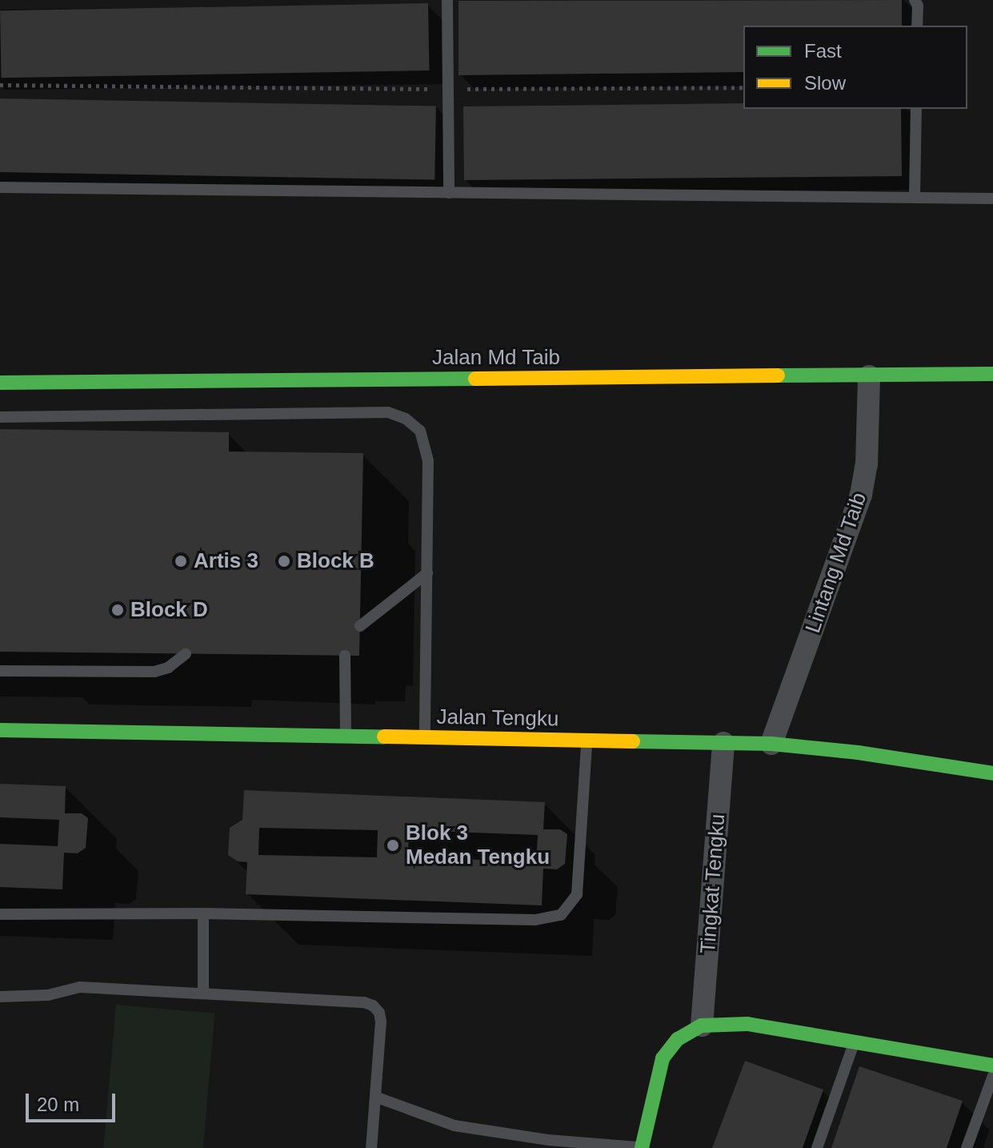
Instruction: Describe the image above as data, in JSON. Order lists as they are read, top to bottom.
{
  "streets": {
    "street": [
      "Jalan Md Taib",
      "Lintang Md Taib",
      "Jalan Tengku",
      "Tingkat Tengku"
    ]
  },
  "crossings": [
    ["Jalan Md Taib", "Lintang Md Taib"],
    ["Lintang Md Taib", "Jalan Tengku"],
    ["Jalan Tengku", "Tingkat Tengku"]
  ],
  "places": [
    "Artis 3",
    "Block B",
    "Block D",
    "Blok 3 Medan Tengku"
  ],
  "legend": ["Fast", "Slow"],
  "scale_bar": "20 m"
}
